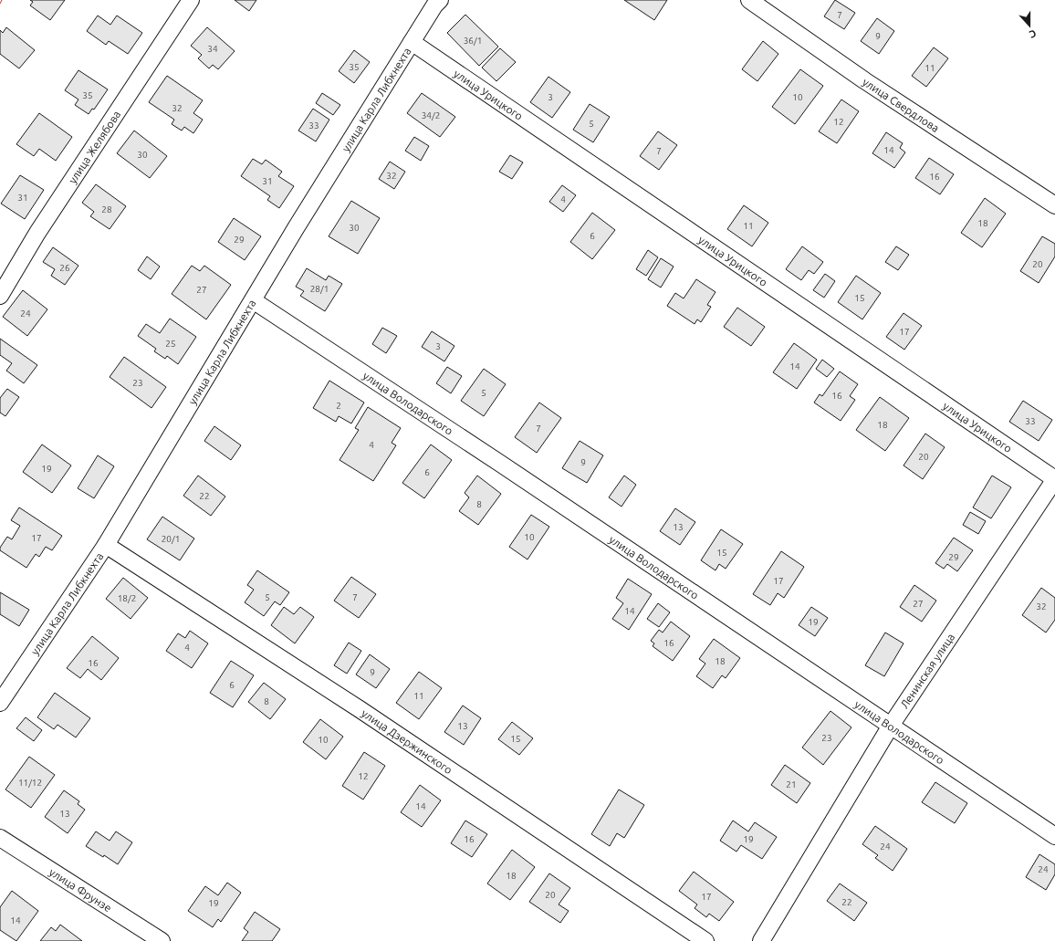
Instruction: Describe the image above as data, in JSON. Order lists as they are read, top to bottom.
{
  "streets": {
    "street": [
      "улица Урицкого",
      "улица Карла Либкнехта",
      "улица Свердлова",
      "улица Желябова",
      "улица Володарского",
      "Ленинская улица",
      "улица Дзержинского",
      "улица Фрунзе"
    ]
  },
  "crossings": [
    ["улица Урицкого", "улица Карла Либкнехта"],
    ["улица Урицкого", "Ленинская улица"],
    ["улица Карла Либкнехта", "улица Володарского"],
    ["улица Карла Либкнехта", "улица Дзержинского"],
    ["улица Володарского", "Ленинская улица"]
  ],
  "house_numbers": [
    "7",
    "9",
    "36/1",
    "34",
    "35",
    "11",
    "35",
    "3",
    "10",
    "32",
    "34/2",
    "12",
    "5",
    "33",
    "14",
    "7",
    "30",
    "32",
    "16",
    "31",
    "31",
    "4",
    "28",
    "18",
    "11",
    "30",
    "6",
    "29",
    "20",
    "26",
    "28/1",
    "27",
    "15",
    "24",
    "17",
    "25",
    "3",
    "14",
    "23",
    "5",
    "16",
    "2",
    "33",
    "18",
    "7",
    "4",
    "20",
    "9",
    "19",
    "6",
    "22",
    "8",
    "13",
    "10",
    "17",
    "20/1",
    "15",
    "29",
    "17",
    "5",
    "7",
    "18/2",
    "27",
    "32",
    "14",
    "19",
    "16",
    "4",
    "18",
    "16",
    "9",
    "6",
    "11",
    "8",
    "13",
    "23",
    "15",
    "10",
    "12",
    "11/12",
    "21",
    "14",
    "13",
    "16",
    "19",
    "24",
    "24",
    "18",
    "20",
    "17",
    "22",
    "19",
    "14"
  ],
  "north": "bottom"
}
